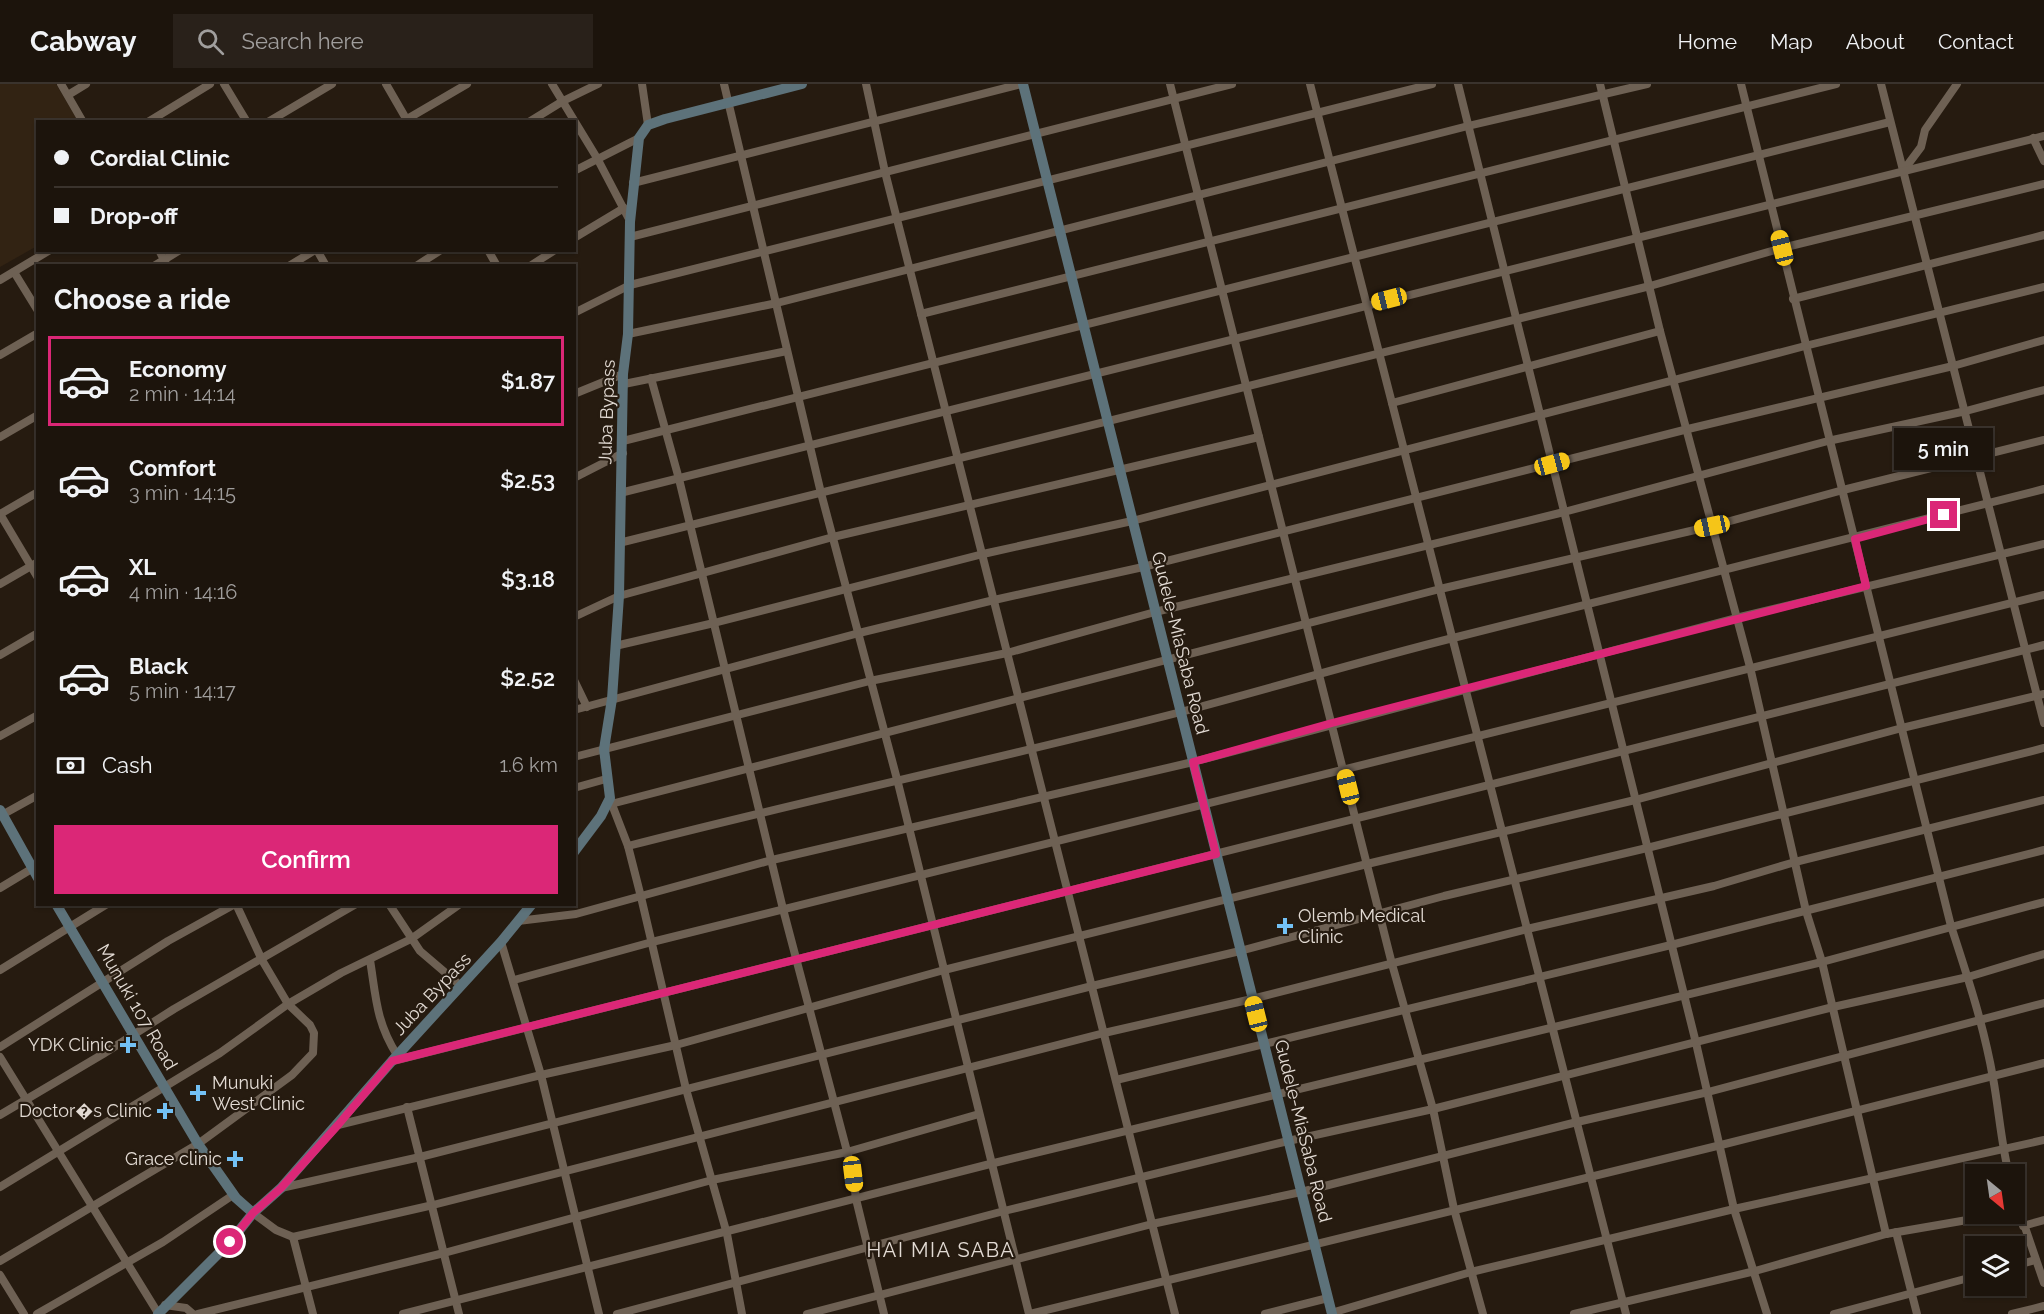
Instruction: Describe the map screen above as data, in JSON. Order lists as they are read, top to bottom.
{
  "streets": {
    "main road": ["Juba Bypass", "Gudele-MiaSaba Road", "Munuki 107 Road"]
  },
  "crossings": [
    ["Juba Bypass", "Munuki 107 Road"]
  ],
  "districts": ["HAI MIA SABA"],
  "places": {
    "health": [
      "Olemb Medical Clinic",
      "YDK Clinic",
      "Munuki West Clinic",
      "Doctor�s Clinic",
      "Grace clinic"
    ]
  },
  "north": "bottom right",
  "page": {
    "header": "Cabway",
    "search": "Search here",
    "nav": [
      "Home",
      "Map",
      "About",
      "Contact"
    ],
    "banner": ["Cordial Clinic", "Drop-off"],
    "heading": "Choose a ride",
    "list": [
      {
        "name": "Economy",
        "note": "2 min · 14:14",
        "value": "$1.87"
      },
      {
        "name": "Comfort",
        "note": "3 min · 14:15",
        "value": "$2.53"
      },
      {
        "name": "XL",
        "note": "4 min · 14:16",
        "value": "$3.18"
      },
      {
        "name": "Black",
        "note": "5 min · 14:17",
        "value": "$2.52"
      }
    ],
    "bubble": "5 min",
    "pay": ["Cash", "1.6 km"],
    "buttons": "Confirm"
  }
}
